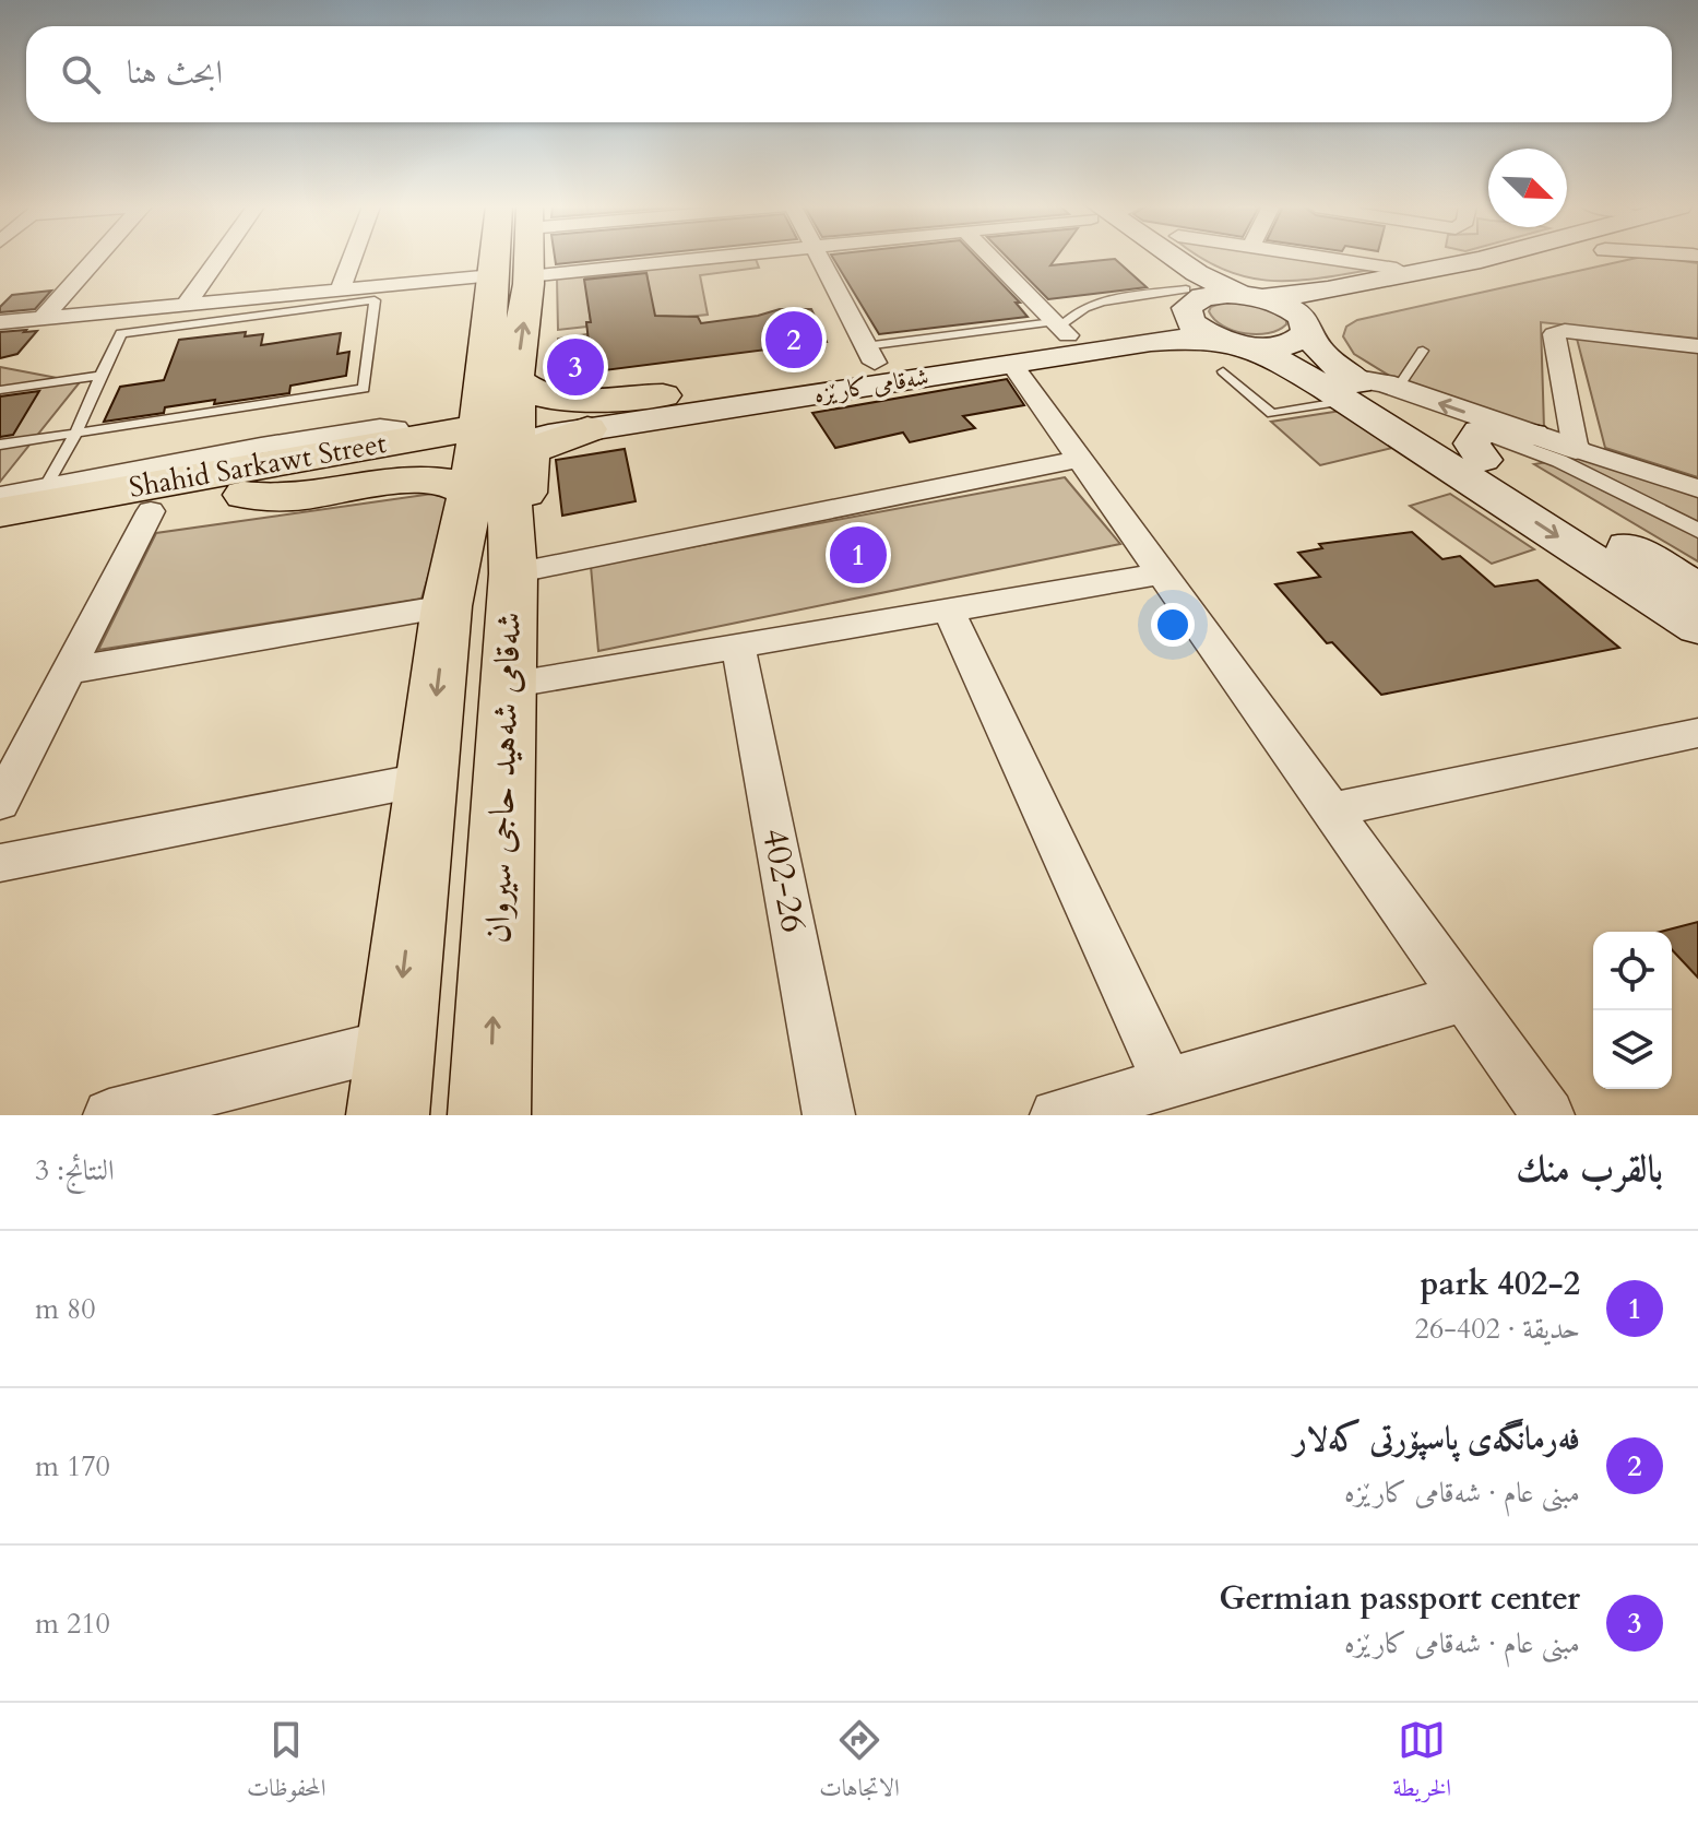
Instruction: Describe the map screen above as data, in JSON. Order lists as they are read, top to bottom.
{
  "streets": {
    "main road": ["شەقامی کارێزە", "Shahid Sarkawt Street", "شەقامی شەهید حاجی سیروان"],
    "street": ["402-26"]
  },
  "crossings": [
    ["شەقامی کارێزە", "Shahid Sarkawt Street"],
    ["شەقامی کارێزە", "شەقامی شەهید حاجی سیروان"],
    ["Shahid Sarkawt Street", "شەقامی شەهید حاجی سیروان"]
  ],
  "north": "bottom right",
  "page": {
    "search": "ابحث هنا",
    "pins": ["2", "3", "1"],
    "heading": ["بالقرب منك", "النتائج: 3"],
    "list": [
      {
        "mark": "1",
        "name": "park 402-2",
        "note": "حديقة · 402-26",
        "value": "80 m"
      },
      {
        "mark": "2",
        "name": "فەرمانگەی پاسپۆرتی کەلار",
        "note": "مبنى عام · شەقامی کارێزە",
        "value": "170 m"
      },
      {
        "mark": "3",
        "name": "Germian passport center",
        "note": "مبنى عام · شەقامی کارێزە",
        "value": "210 m"
      }
    ],
    "nav": ["الخريطة", "الاتجاهات", "المحفوظات"]
  }
}
